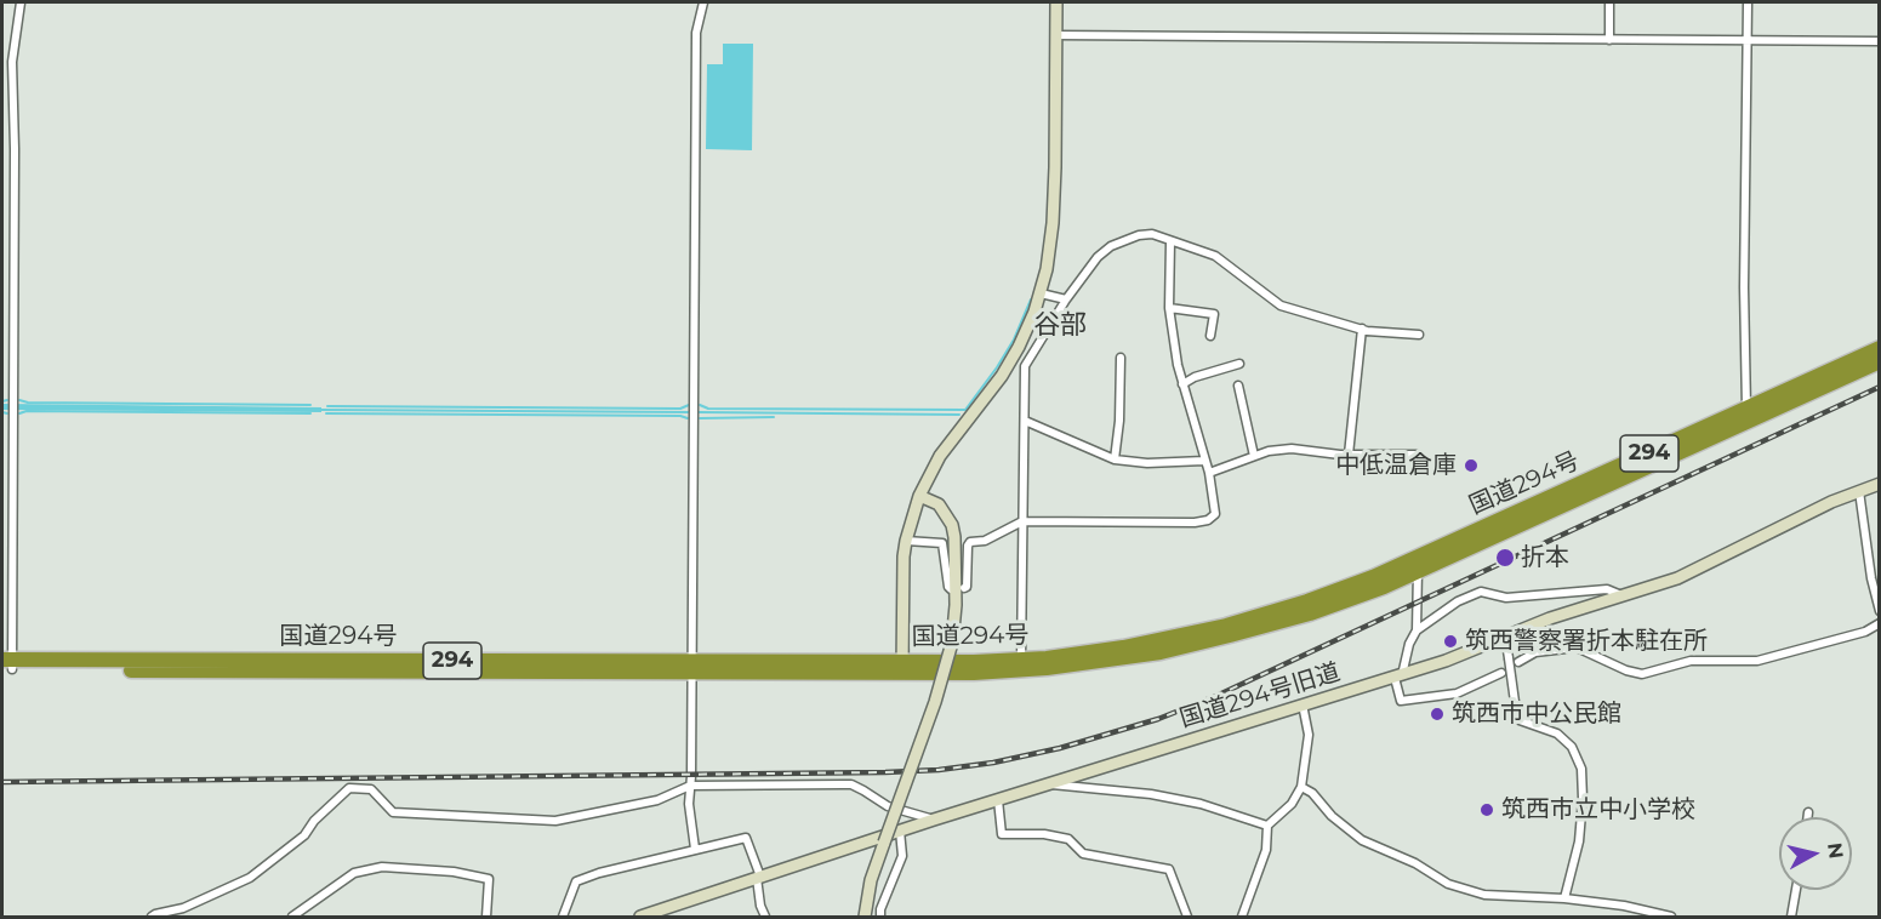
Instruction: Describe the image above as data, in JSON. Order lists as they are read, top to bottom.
{
  "streets": {
    "highway": ["294", "国道294号"],
    "street": ["国道294号旧道"]
  },
  "districts": ["谷部"],
  "places": [
    "中低温倉庫",
    "折本",
    "筑西警察署折本駐在所",
    "筑西市中公民館",
    "筑西市立中小学校"
  ],
  "north": "right"
}
